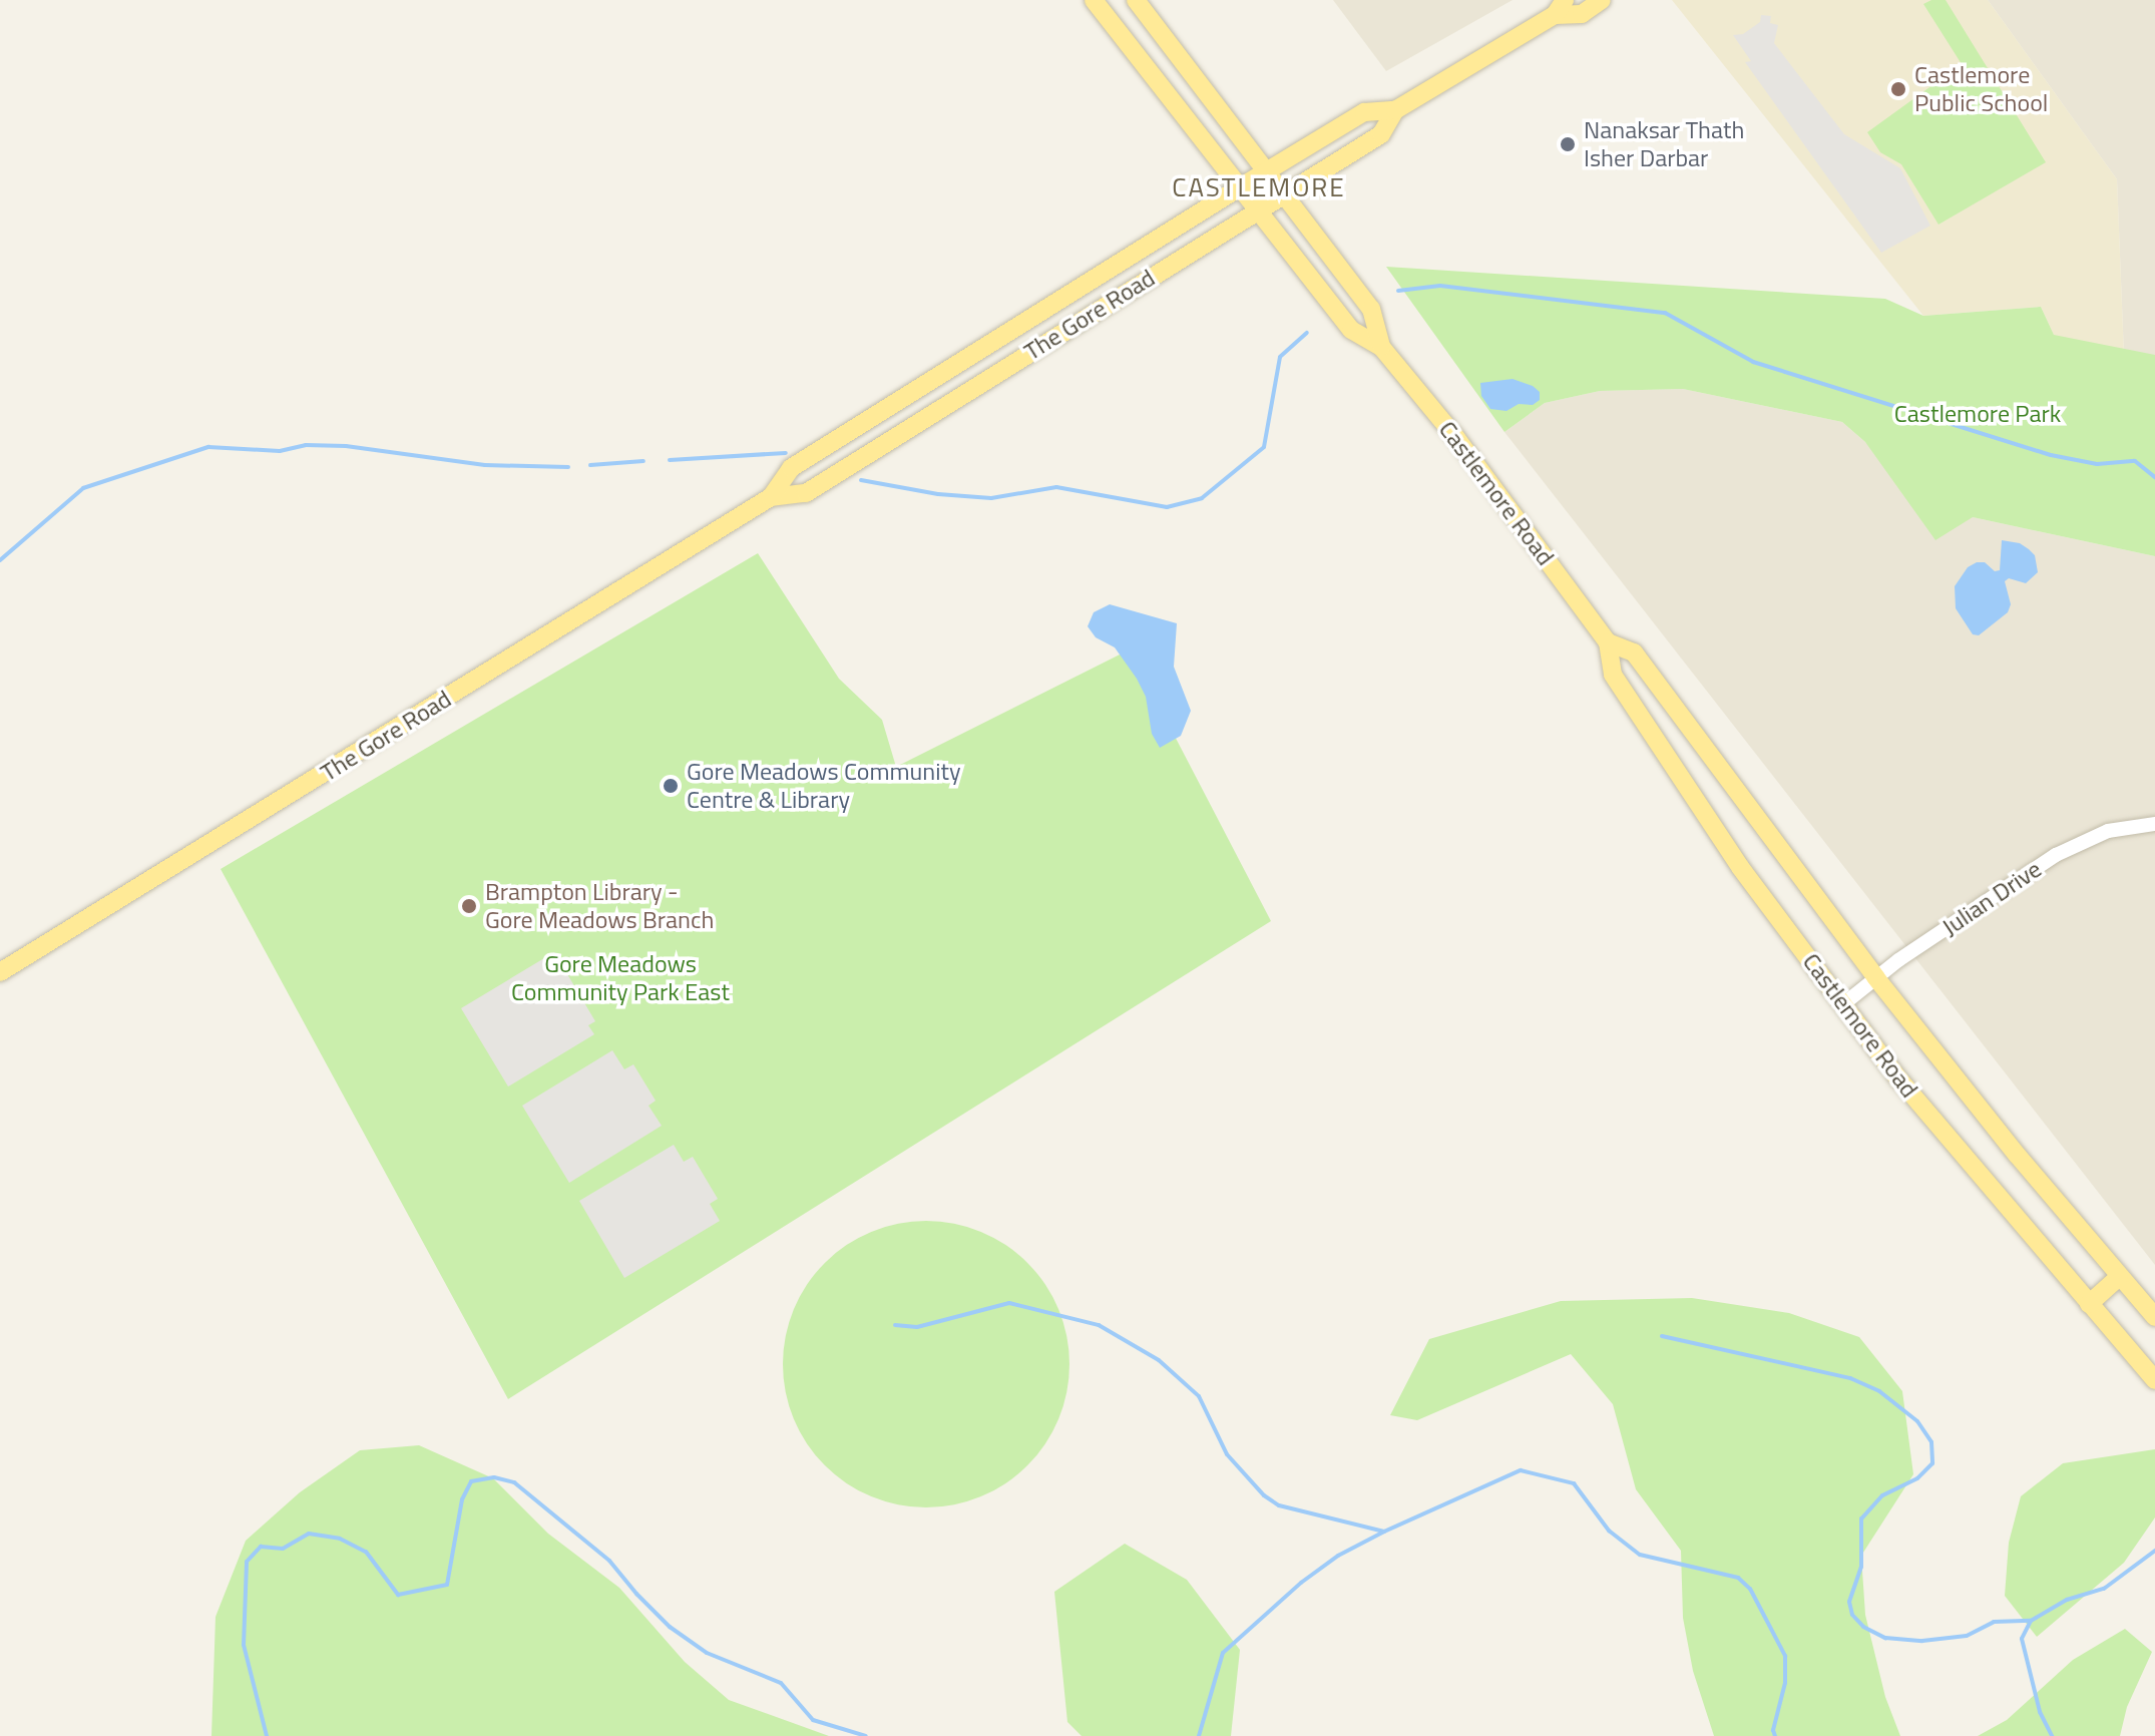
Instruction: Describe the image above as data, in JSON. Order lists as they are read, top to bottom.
{
  "streets": {
    "main road": ["The Gore Road", "Castlemore Road"],
    "street": ["Julian Drive"]
  },
  "crossings": [
    ["The Gore Road", "Castlemore Road"],
    ["Castlemore Road", "Julian Drive"]
  ],
  "districts": ["CASTLEMORE"],
  "parks": ["Castlemore Park", "Gore Meadows Community Park East"],
  "places": [
    "Castlemore Public School",
    "Nanaksar Thath Isher Darbar",
    "Gore Meadows Community Centre & Library",
    "Brampton Library - Gore Meadows Branch"
  ]
}
